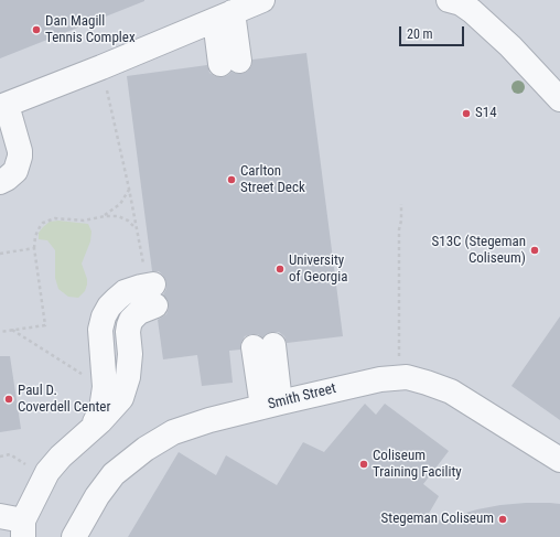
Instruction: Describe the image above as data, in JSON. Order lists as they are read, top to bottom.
{
  "streets": {
    "street": ["Smith Street"]
  },
  "places": [
    "Dan Magill Tennis Complex",
    "S14",
    "Carlton Street Deck",
    "S13C (Stegeman Coliseum)",
    "University of Georgia",
    "Paul D. Coverdell Center",
    "Coliseum Training Facility",
    "Stegeman Coliseum"
  ],
  "scale_bar": "20 m"
}
